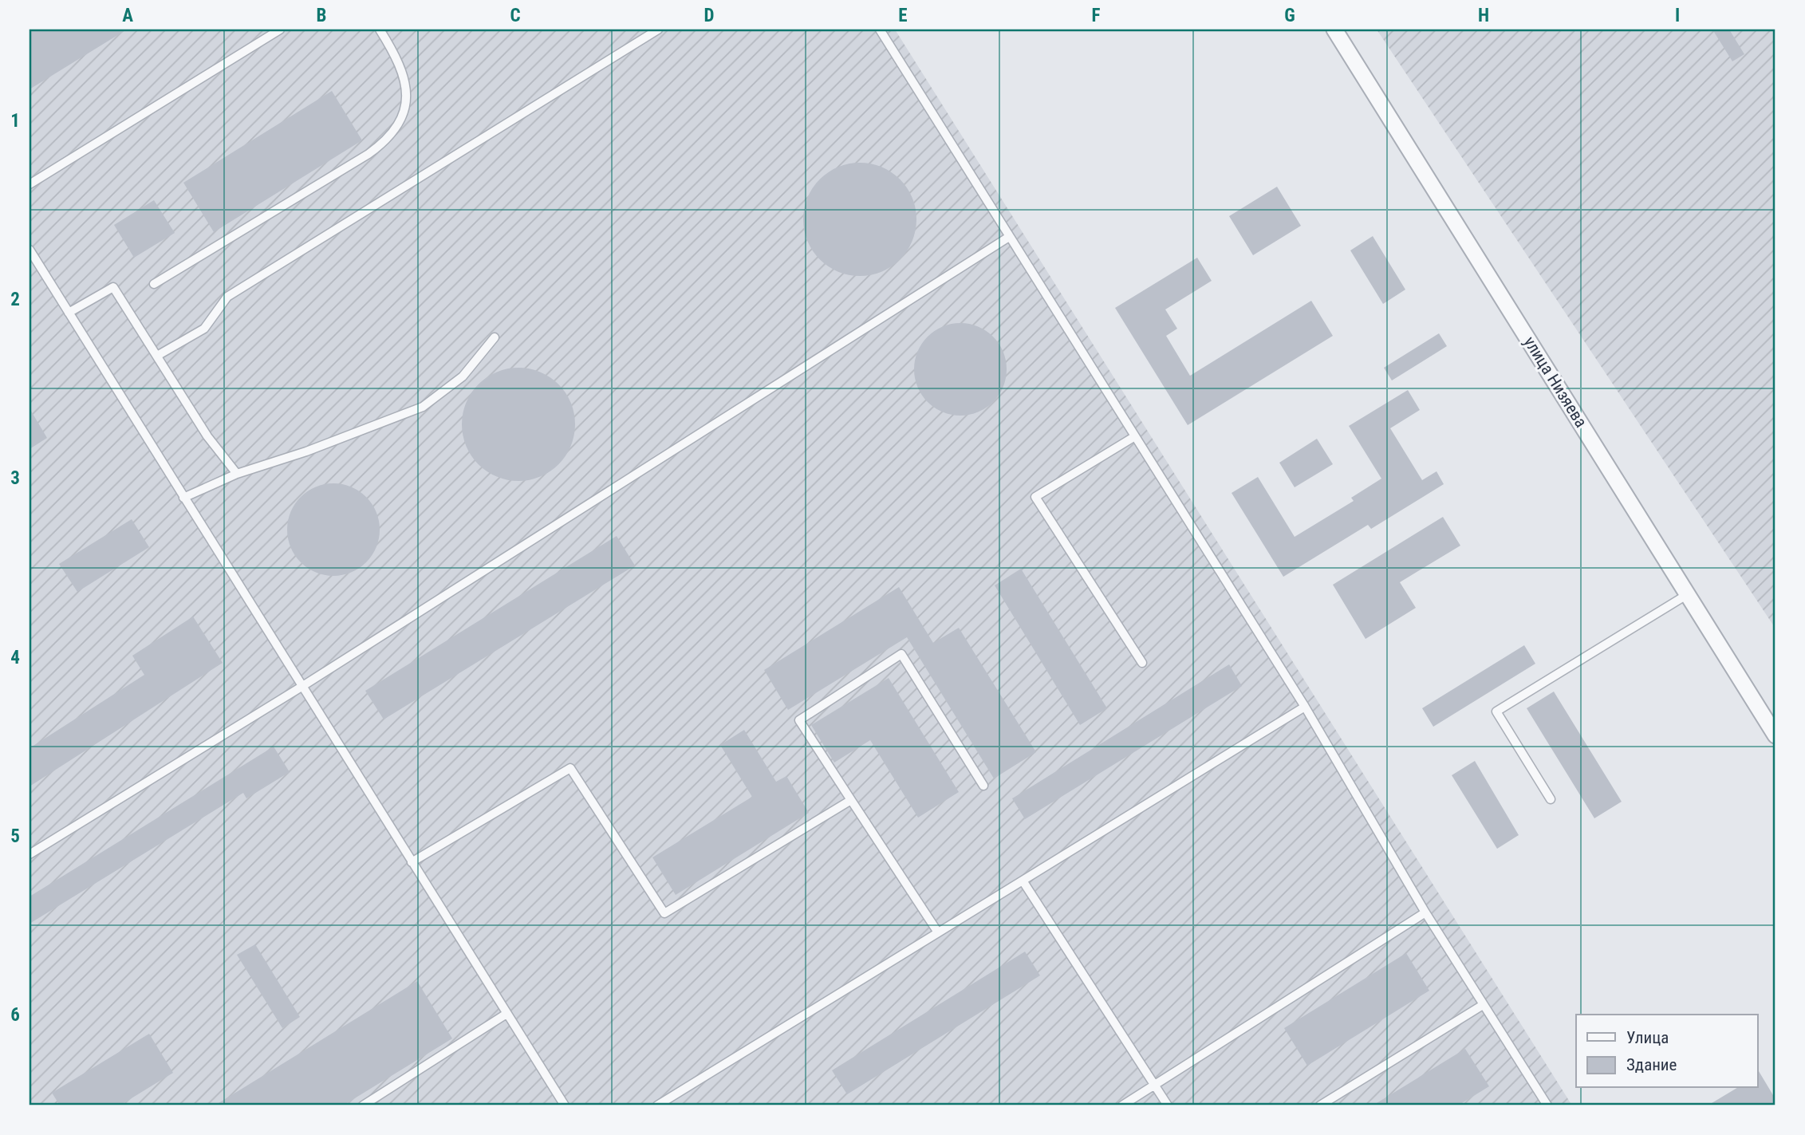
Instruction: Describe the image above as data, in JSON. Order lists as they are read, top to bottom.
{
  "streets": {
    "street": ["улица Низяева"]
  },
  "legend": ["Улица", "Здание"],
  "grid": {
    "columns": [
      "A",
      "B",
      "C",
      "D",
      "E",
      "F",
      "G",
      "H",
      "I"
    ],
    "rows": [
      "1",
      "2",
      "3",
      "4",
      "5",
      "6"
    ]
  }
}
